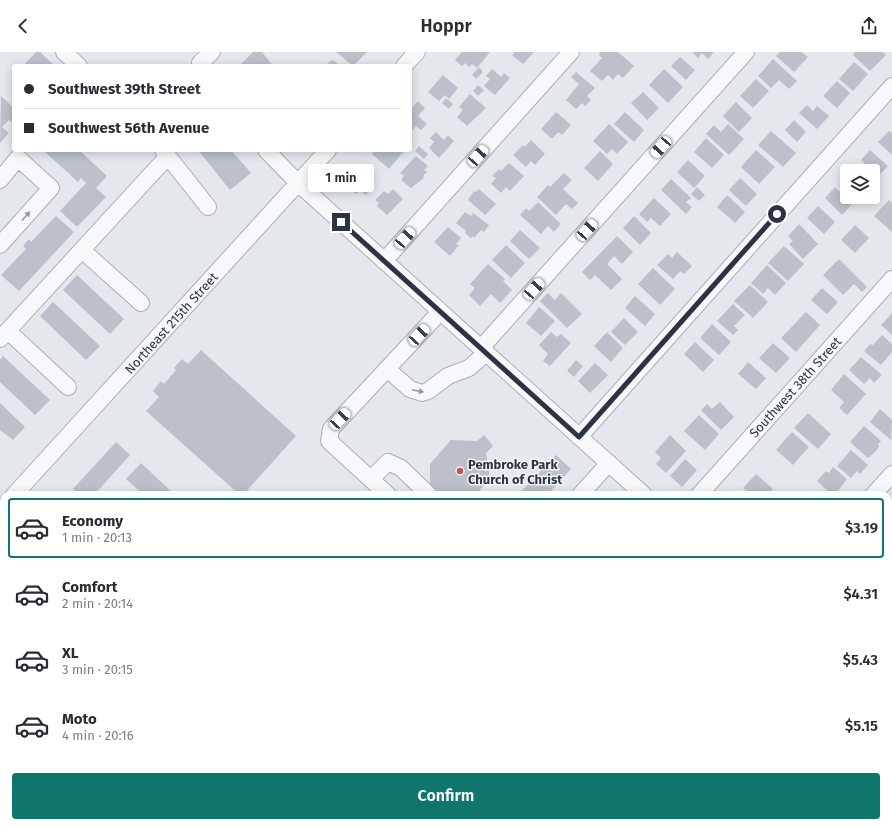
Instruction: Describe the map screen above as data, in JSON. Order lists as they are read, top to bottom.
{
  "streets": {
    "street": ["Northeast 215th Street", "Southwest 38th Street"]
  },
  "places": ["Pembroke Park Church of Christ"],
  "page": {
    "header": "Hoppr",
    "banner": ["Southwest 39th Street", "Southwest 56th Avenue"],
    "bubble": "1 min",
    "list": [
      {
        "name": "Economy",
        "note": "1 min · 20:13",
        "value": "$3.19"
      },
      {
        "name": "Comfort",
        "note": "2 min · 20:14",
        "value": "$4.31"
      },
      {
        "name": "XL",
        "note": "3 min · 20:15",
        "value": "$5.43"
      },
      {
        "name": "Moto",
        "note": "4 min · 20:16",
        "value": "$5.15"
      }
    ],
    "buttons": "Confirm"
  }
}
